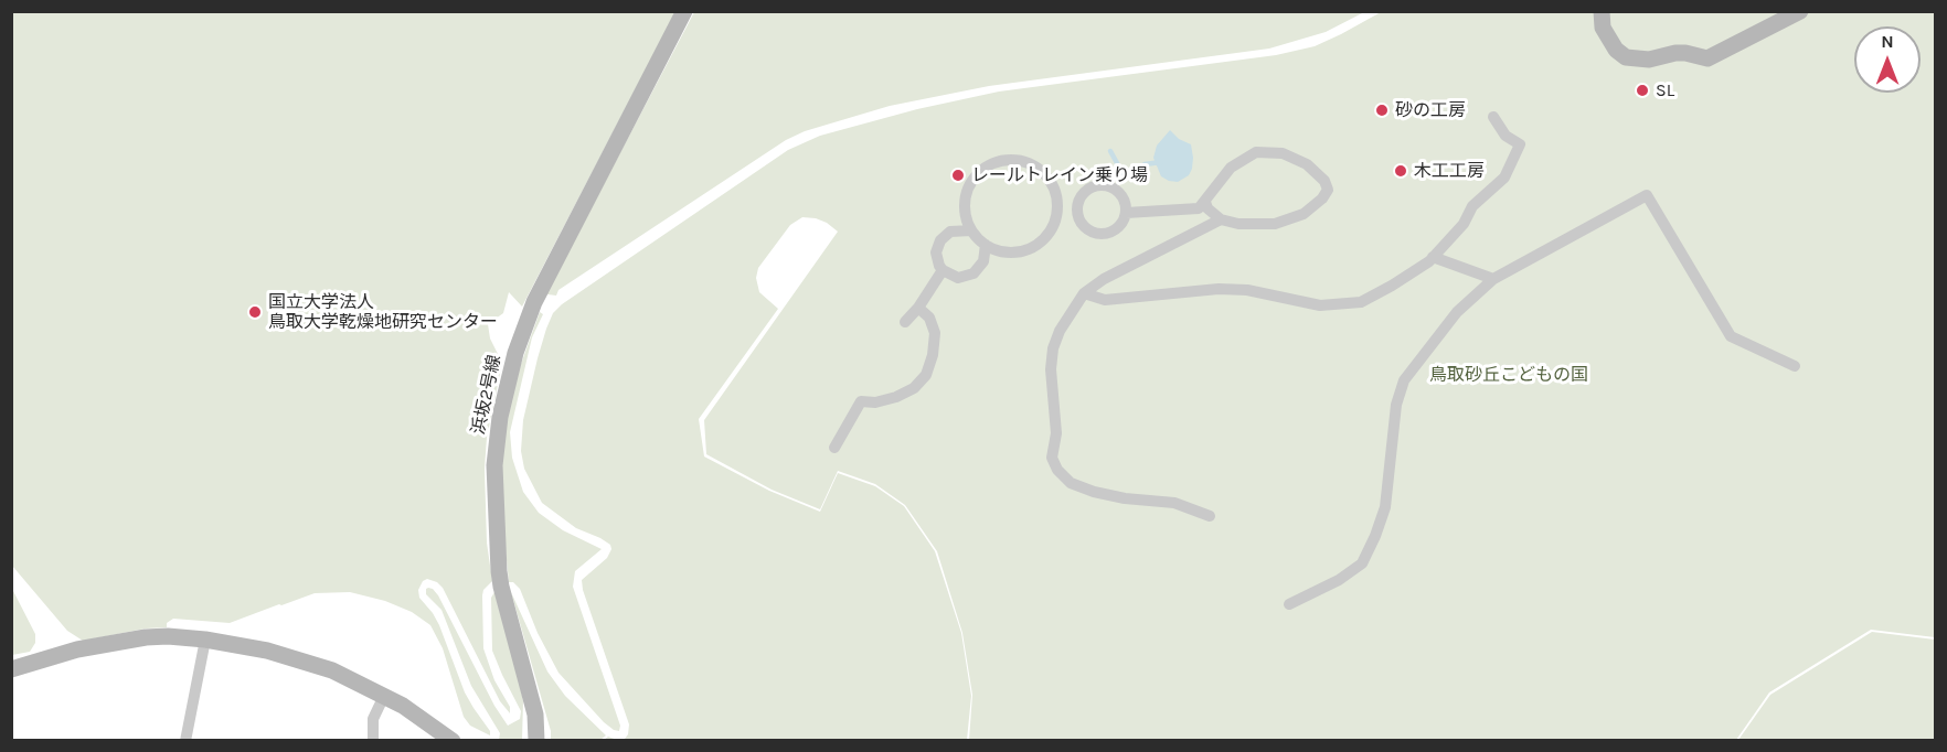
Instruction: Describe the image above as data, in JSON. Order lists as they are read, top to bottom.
{
  "streets": {
    "street": ["浜坂2号線"]
  },
  "parks": ["鳥取砂丘こどもの国"],
  "places": [
    "SL",
    "砂の工房",
    "木工工房",
    "レールトレイン乗り場",
    "国立大学法人 鳥取大学乾燥地研究センター"
  ],
  "north": "top"
}
